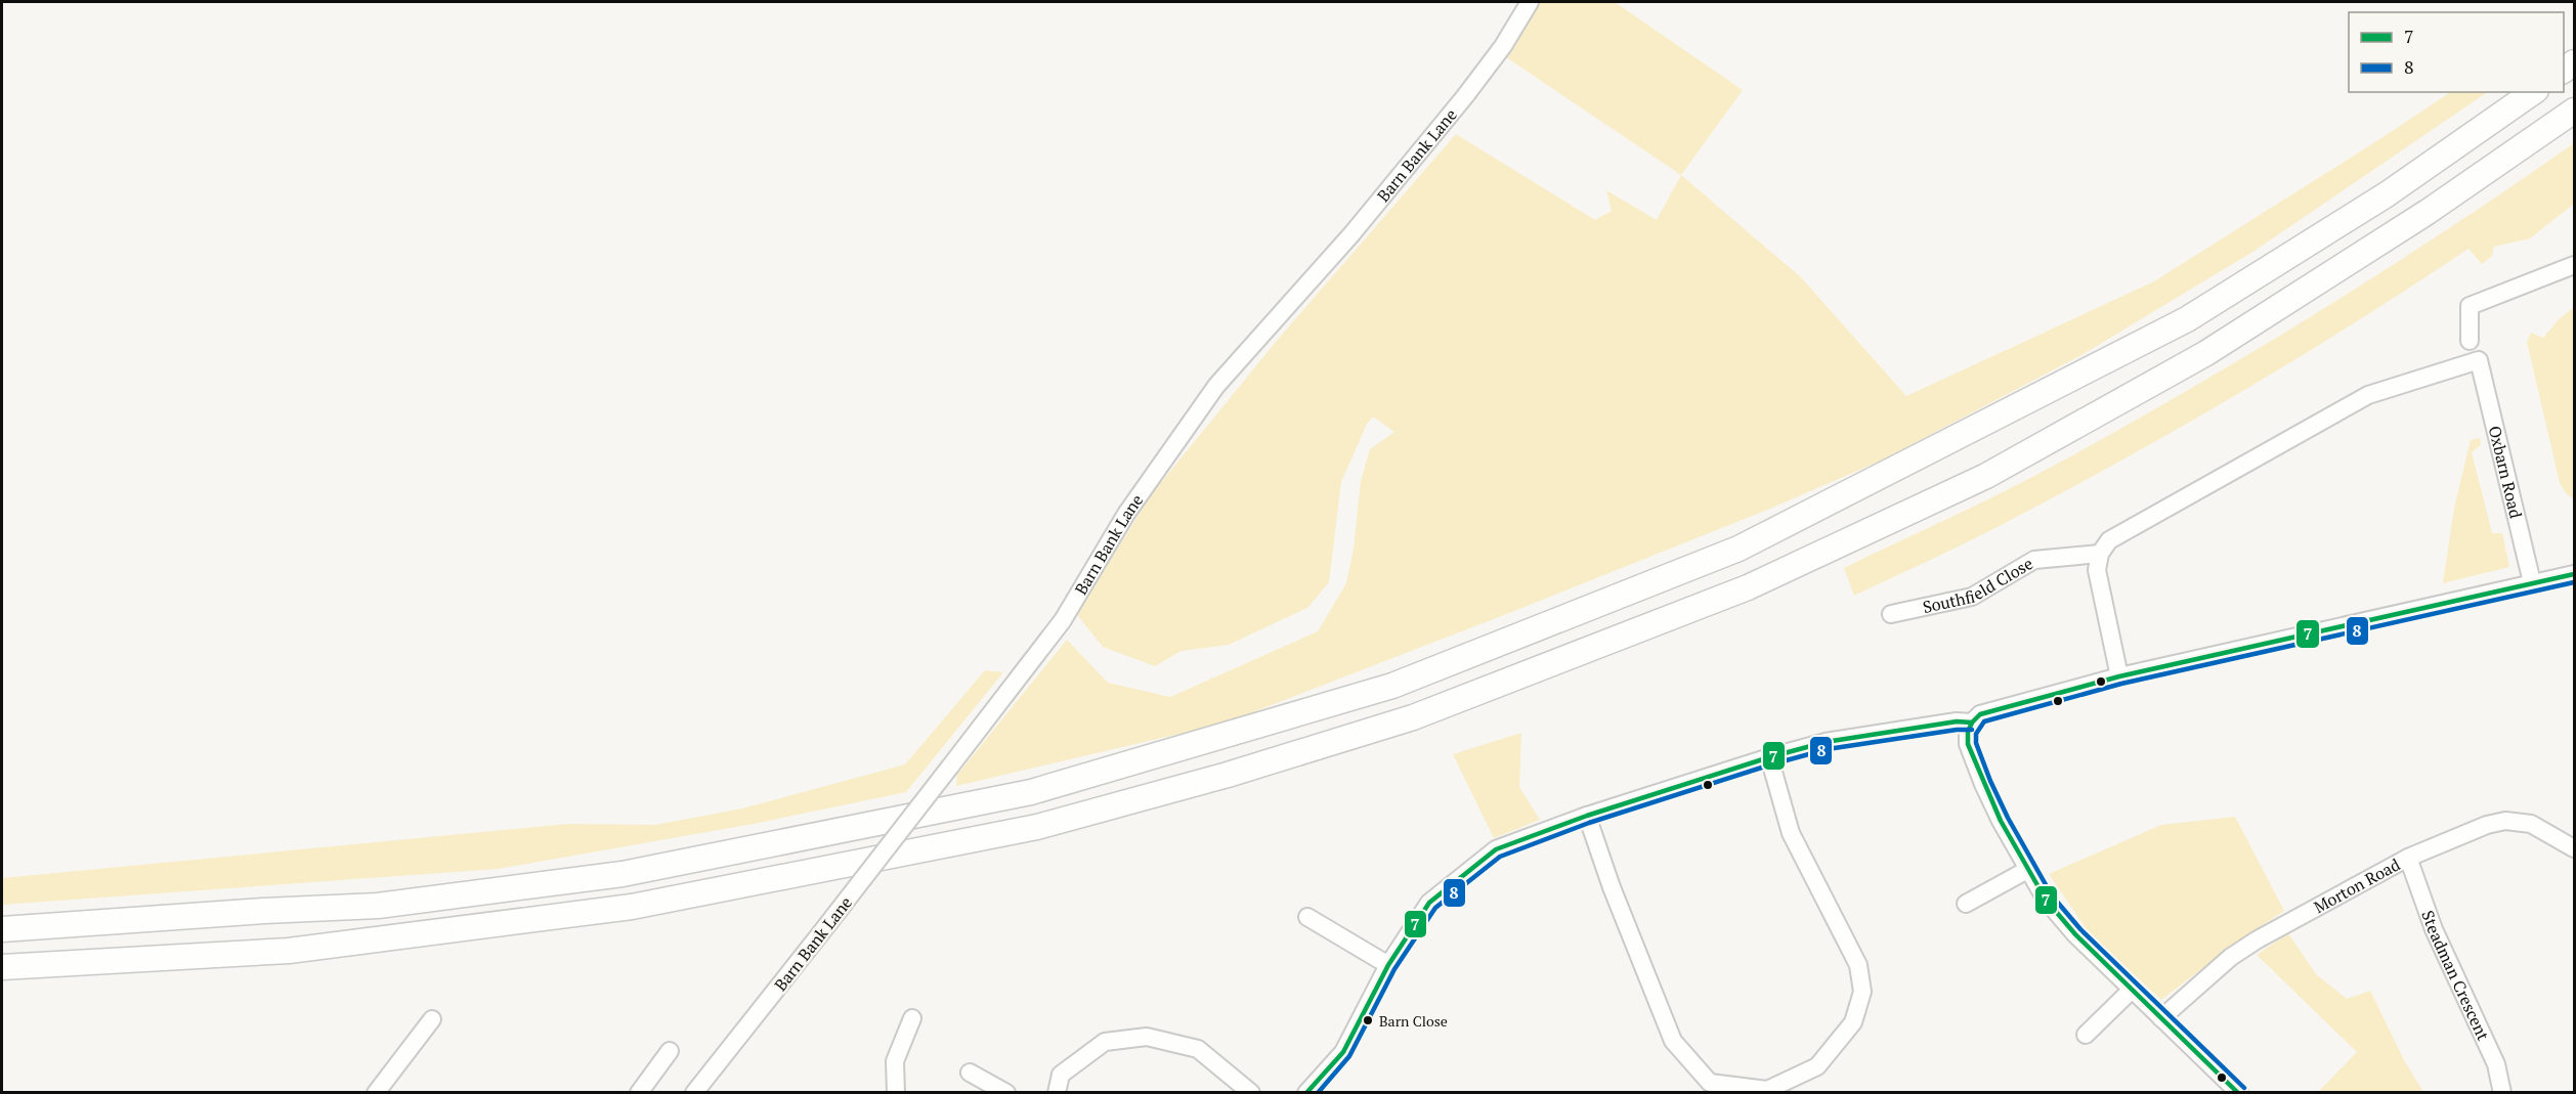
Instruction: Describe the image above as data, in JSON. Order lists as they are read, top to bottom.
{
  "streets": {
    "street": [
      "Barn Bank Lane",
      "Oxbarn Road",
      "Southfield Close",
      "Morton Road",
      "Steadman Crescent"
    ]
  },
  "crossings": [
    ["Oxbarn Road", "Southfield Close"],
    ["Morton Road", "Steadman Crescent"]
  ],
  "places": ["Barn Close"],
  "lines": ["transit line 7", "transit line 8"],
  "legend": ["7", "8"]
}
